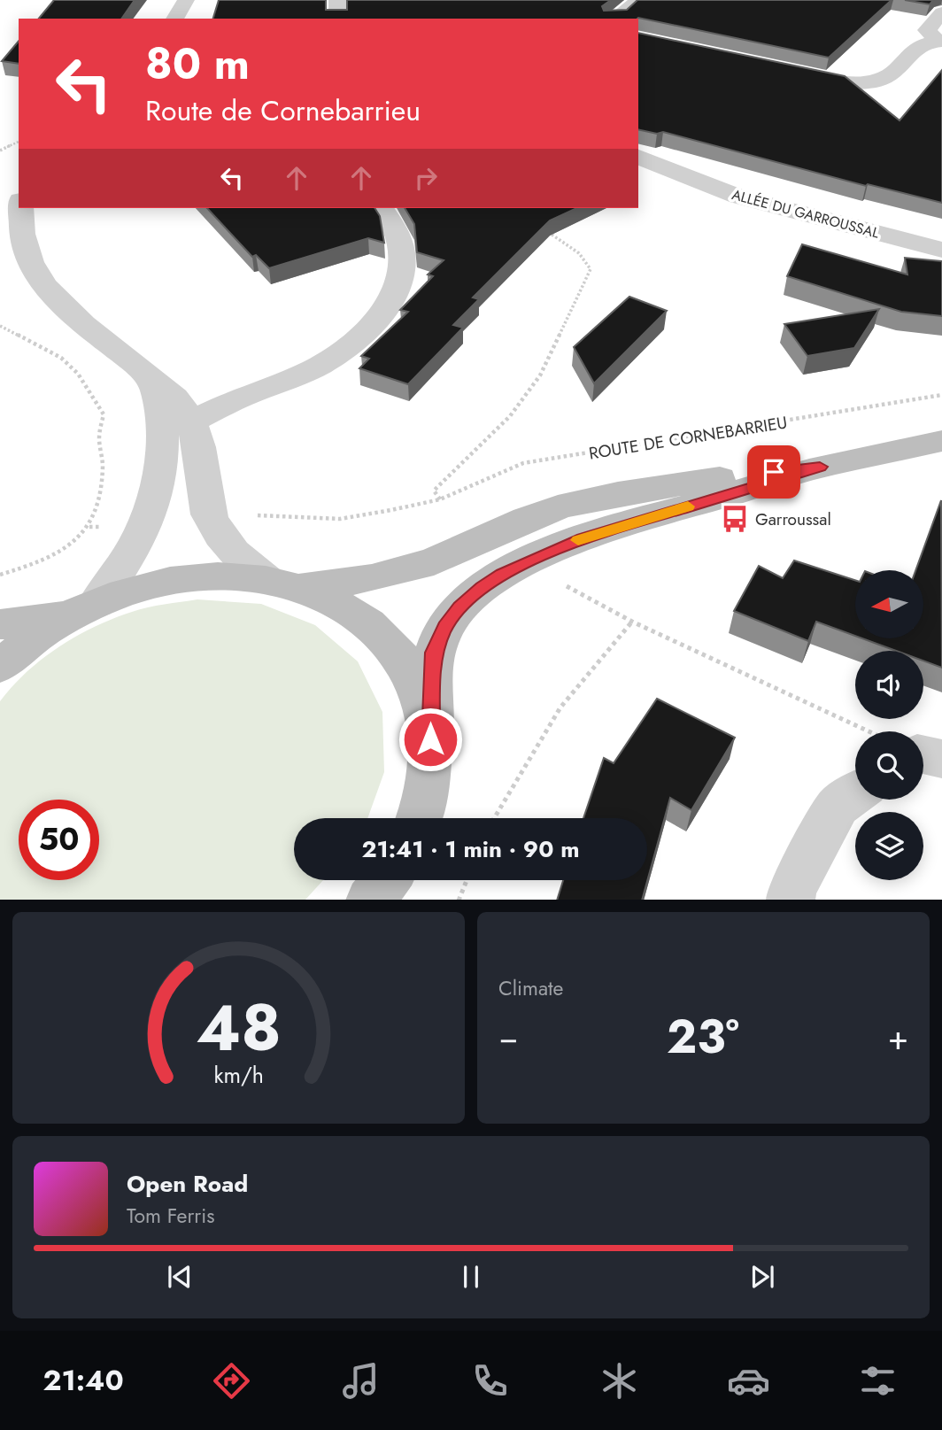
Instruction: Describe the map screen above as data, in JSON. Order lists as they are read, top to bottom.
{
  "streets": {
    "street": ["ALLÉE DU GARROUSSAL"],
    "path": ["ROUTE DE CORNEBARRIEU"]
  },
  "places": {
    "bus stop": ["Garroussal"]
  },
  "north": "left",
  "page": {
    "turn": ["80 m", "Route de Cornebarrieu"],
    "limit": "50",
    "trip": "21:41 · 1 min · 90 m",
    "tile": "Climate",
    "heat": ["−", "23°", "+"],
    "song": ["Open Road", "Tom Ferris"],
    "tabs": "21:40",
    "gauge": ["48", "km/h"]
  }
}
